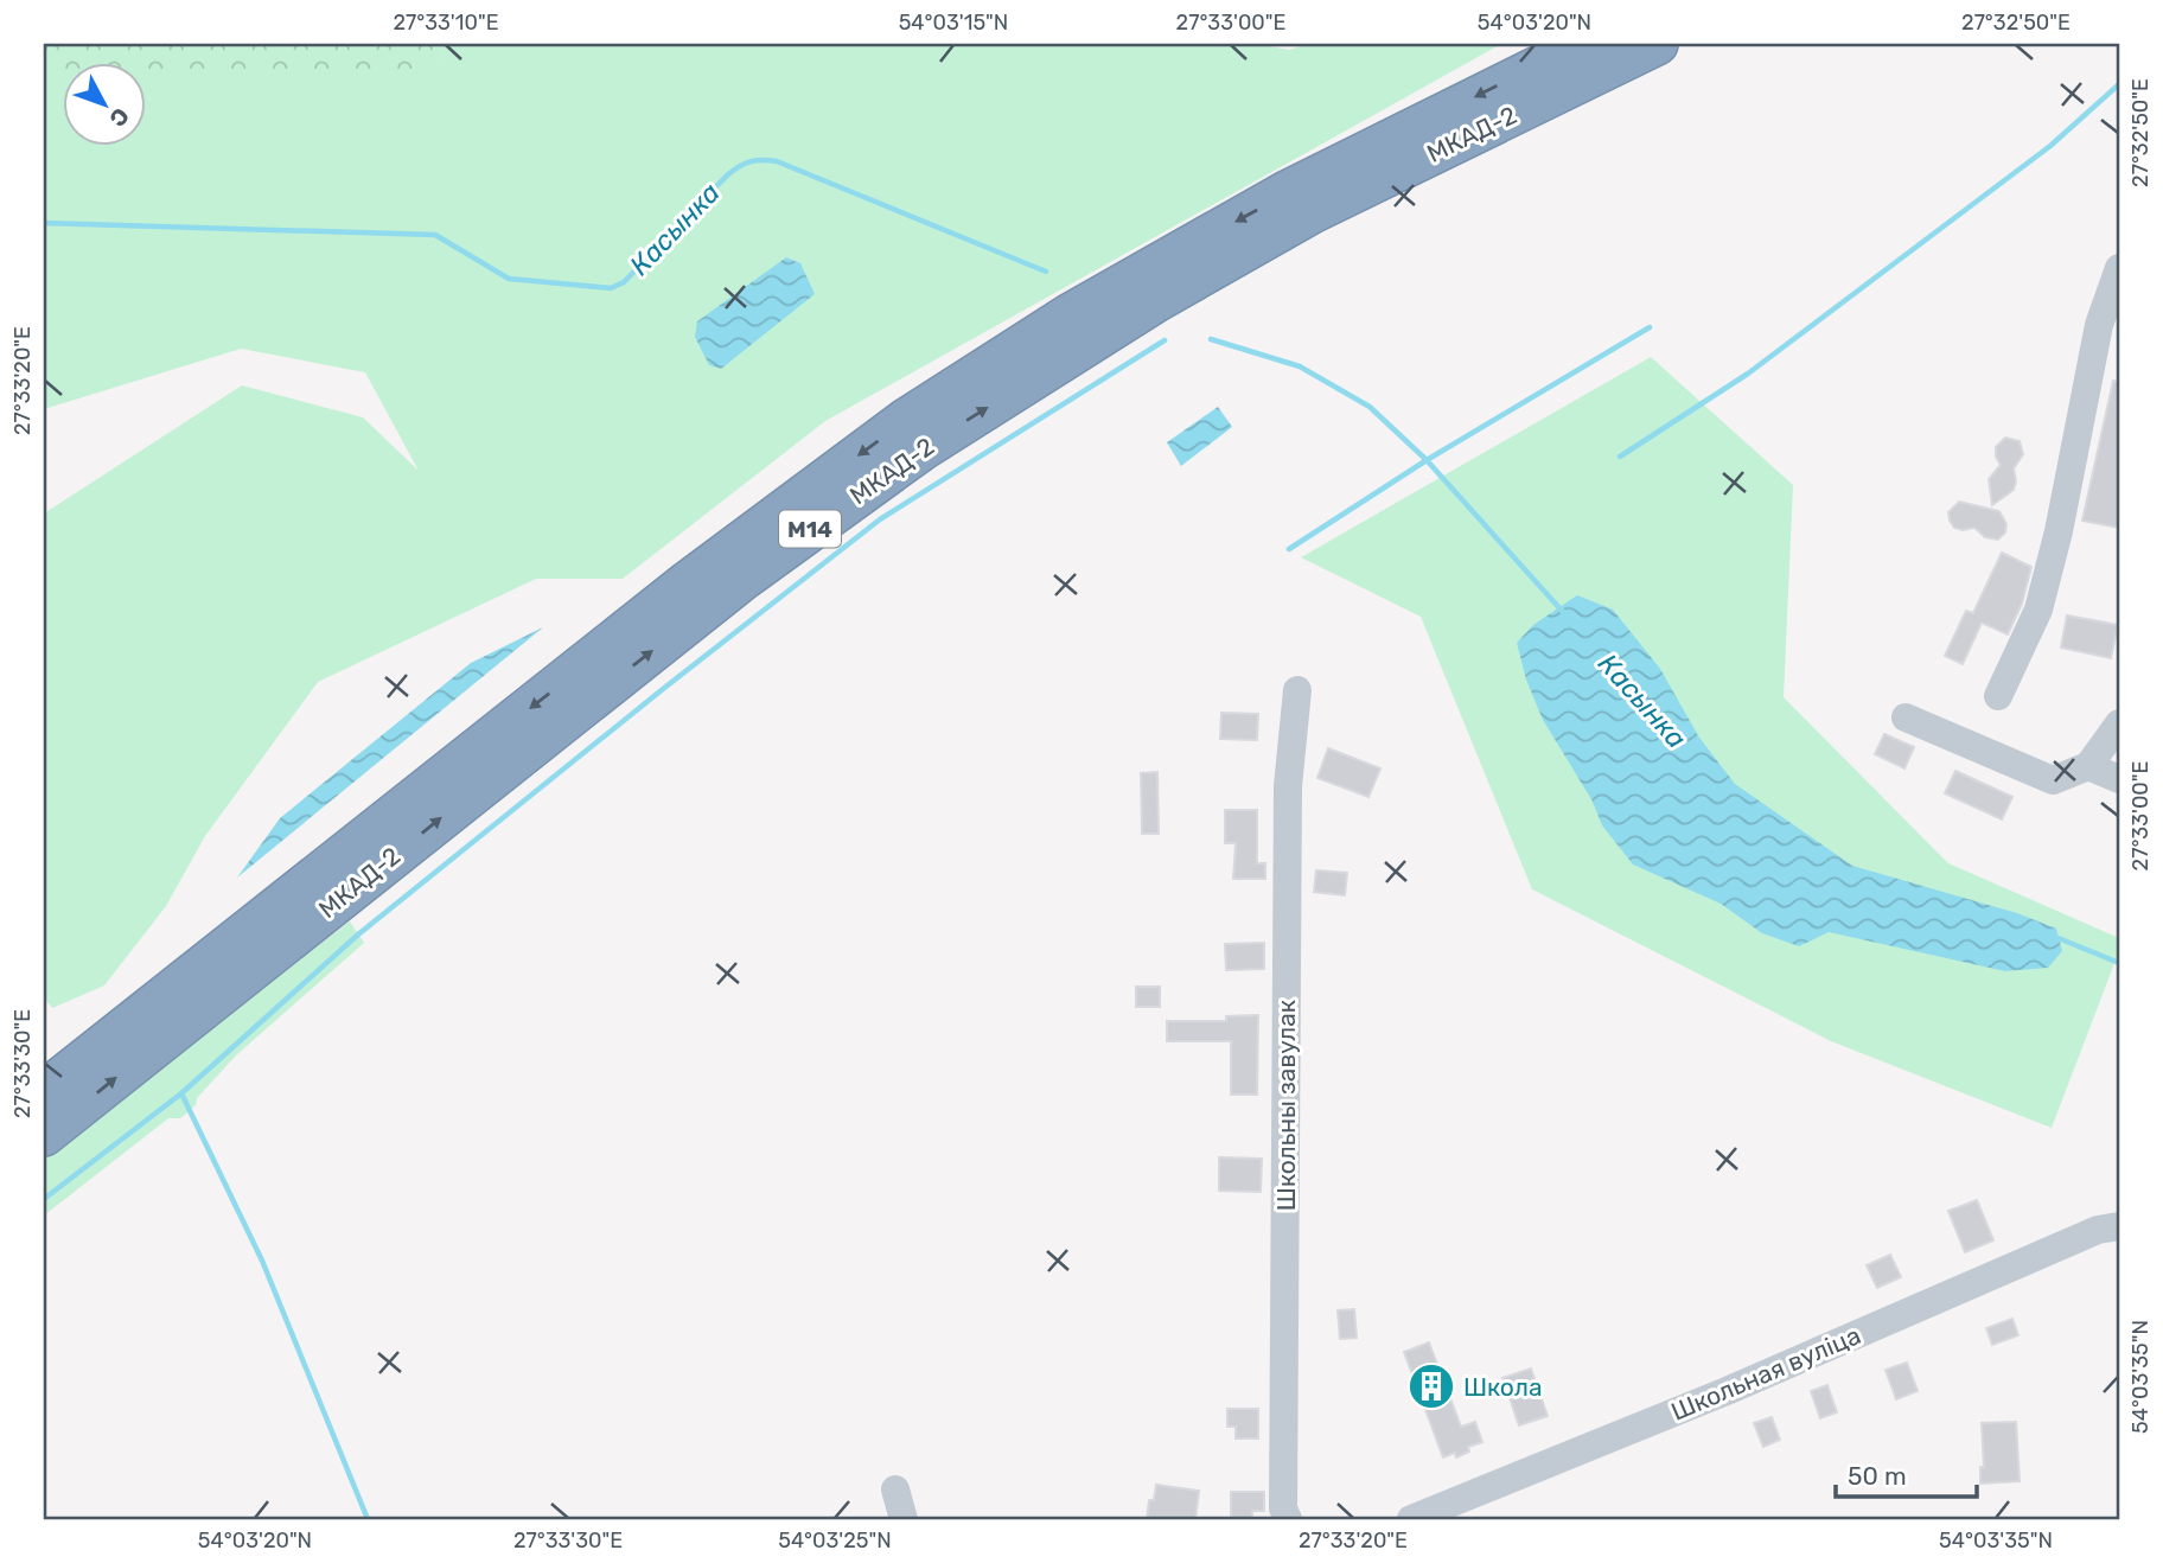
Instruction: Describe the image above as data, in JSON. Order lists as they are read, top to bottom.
{
  "streets": {
    "highway": ["МКАД-2", "М14"],
    "street": ["Школьны завулак", "Школьная вуліца"]
  },
  "water": ["Касынка"],
  "places": {
    "building": ["Школа"]
  },
  "scale_bar": "50 m",
  "north": "bottom right",
  "coordinates": [
    "27°33'10\"E",
    "54°03'15\"N",
    "27°33'00\"E",
    "54°03'20\"N",
    "27°32'50\"E",
    "27°33'20\"E",
    "27°33'30\"E",
    "54°03'35\"N",
    "54°03'25\"N"
  ]
}
